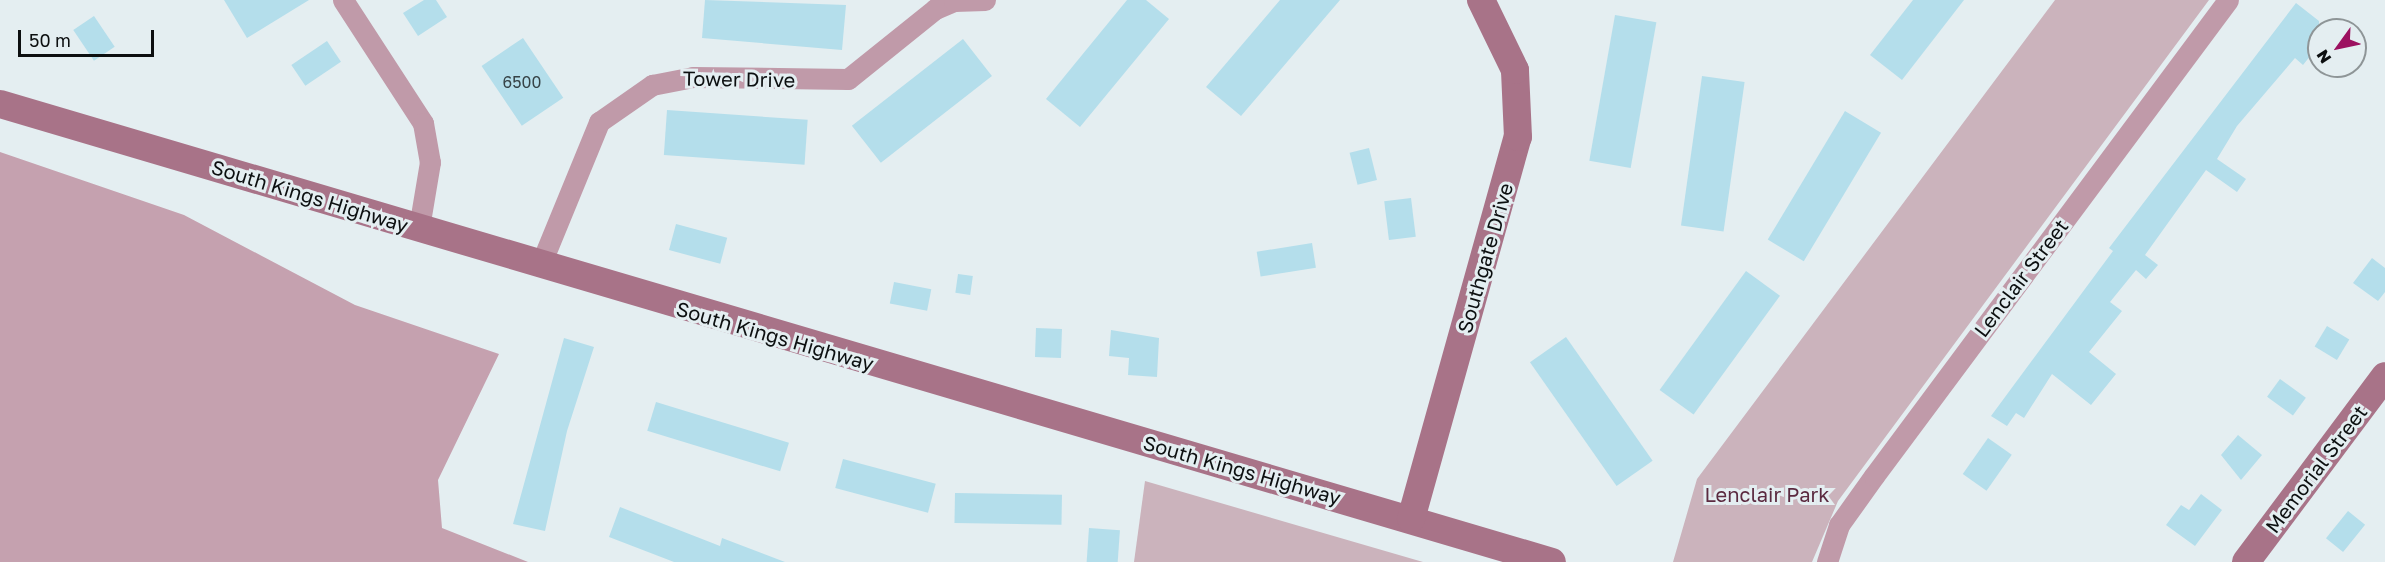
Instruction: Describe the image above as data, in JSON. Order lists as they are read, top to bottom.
{
  "streets": {
    "main road": ["South Kings Highway", "Southgate Drive", "Memorial Street"],
    "street": ["Tower Drive", "Lenclair Street"]
  },
  "crossings": [
    ["Tower Drive", "South Kings Highway"],
    ["South Kings Highway", "Southgate Drive"]
  ],
  "parks": ["Lenclair Park"],
  "house_numbers": ["6500"],
  "scale_bar": "50 m",
  "north": "bottom left"
}
